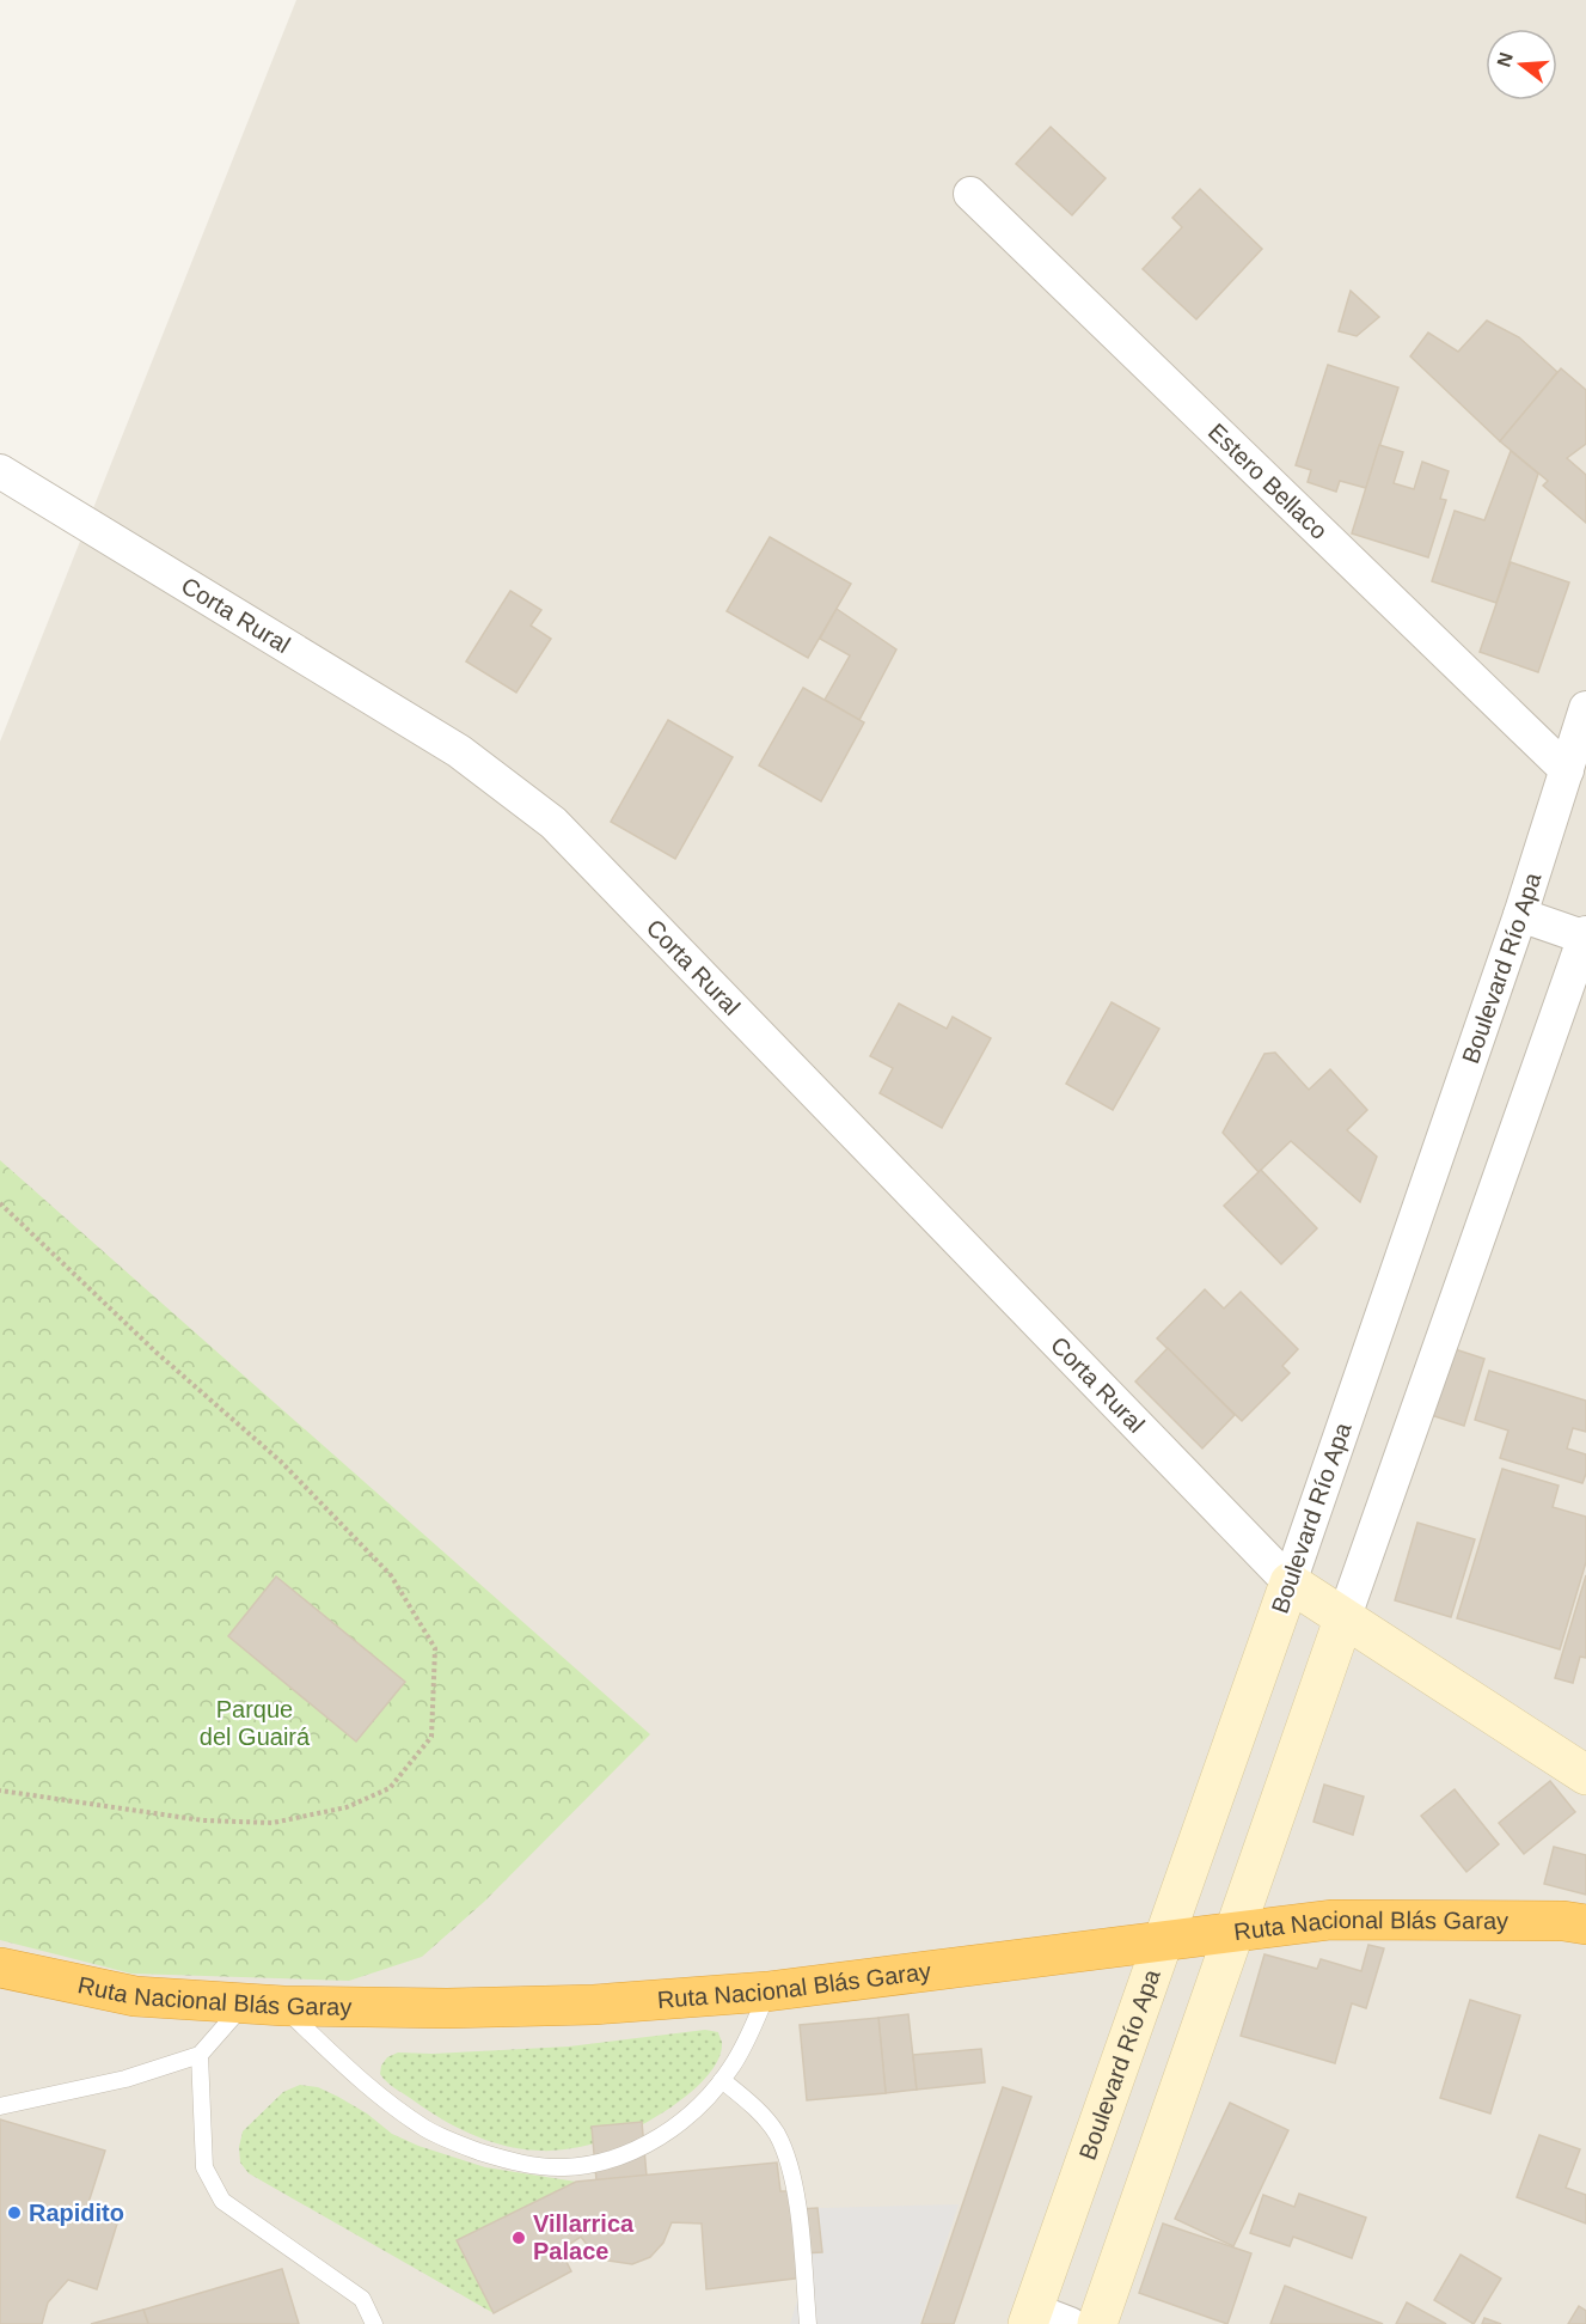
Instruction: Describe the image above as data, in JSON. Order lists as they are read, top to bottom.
{
  "streets": {
    "highway": ["Ruta Nacional Blás Garay"],
    "main road": ["Boulevard Río Apa"],
    "street": ["Estero Bellaco", "Corta Rural"]
  },
  "crossings": [
    ["Estero Bellaco", "Boulevard Río Apa"],
    ["Corta Rural", "Boulevard Río Apa"],
    ["Boulevard Río Apa", "Ruta Nacional Blás Garay"]
  ],
  "parks": ["Parque del Guairá"],
  "places": ["Rapidito", "Villarrica Palace"],
  "north": "left"
}
